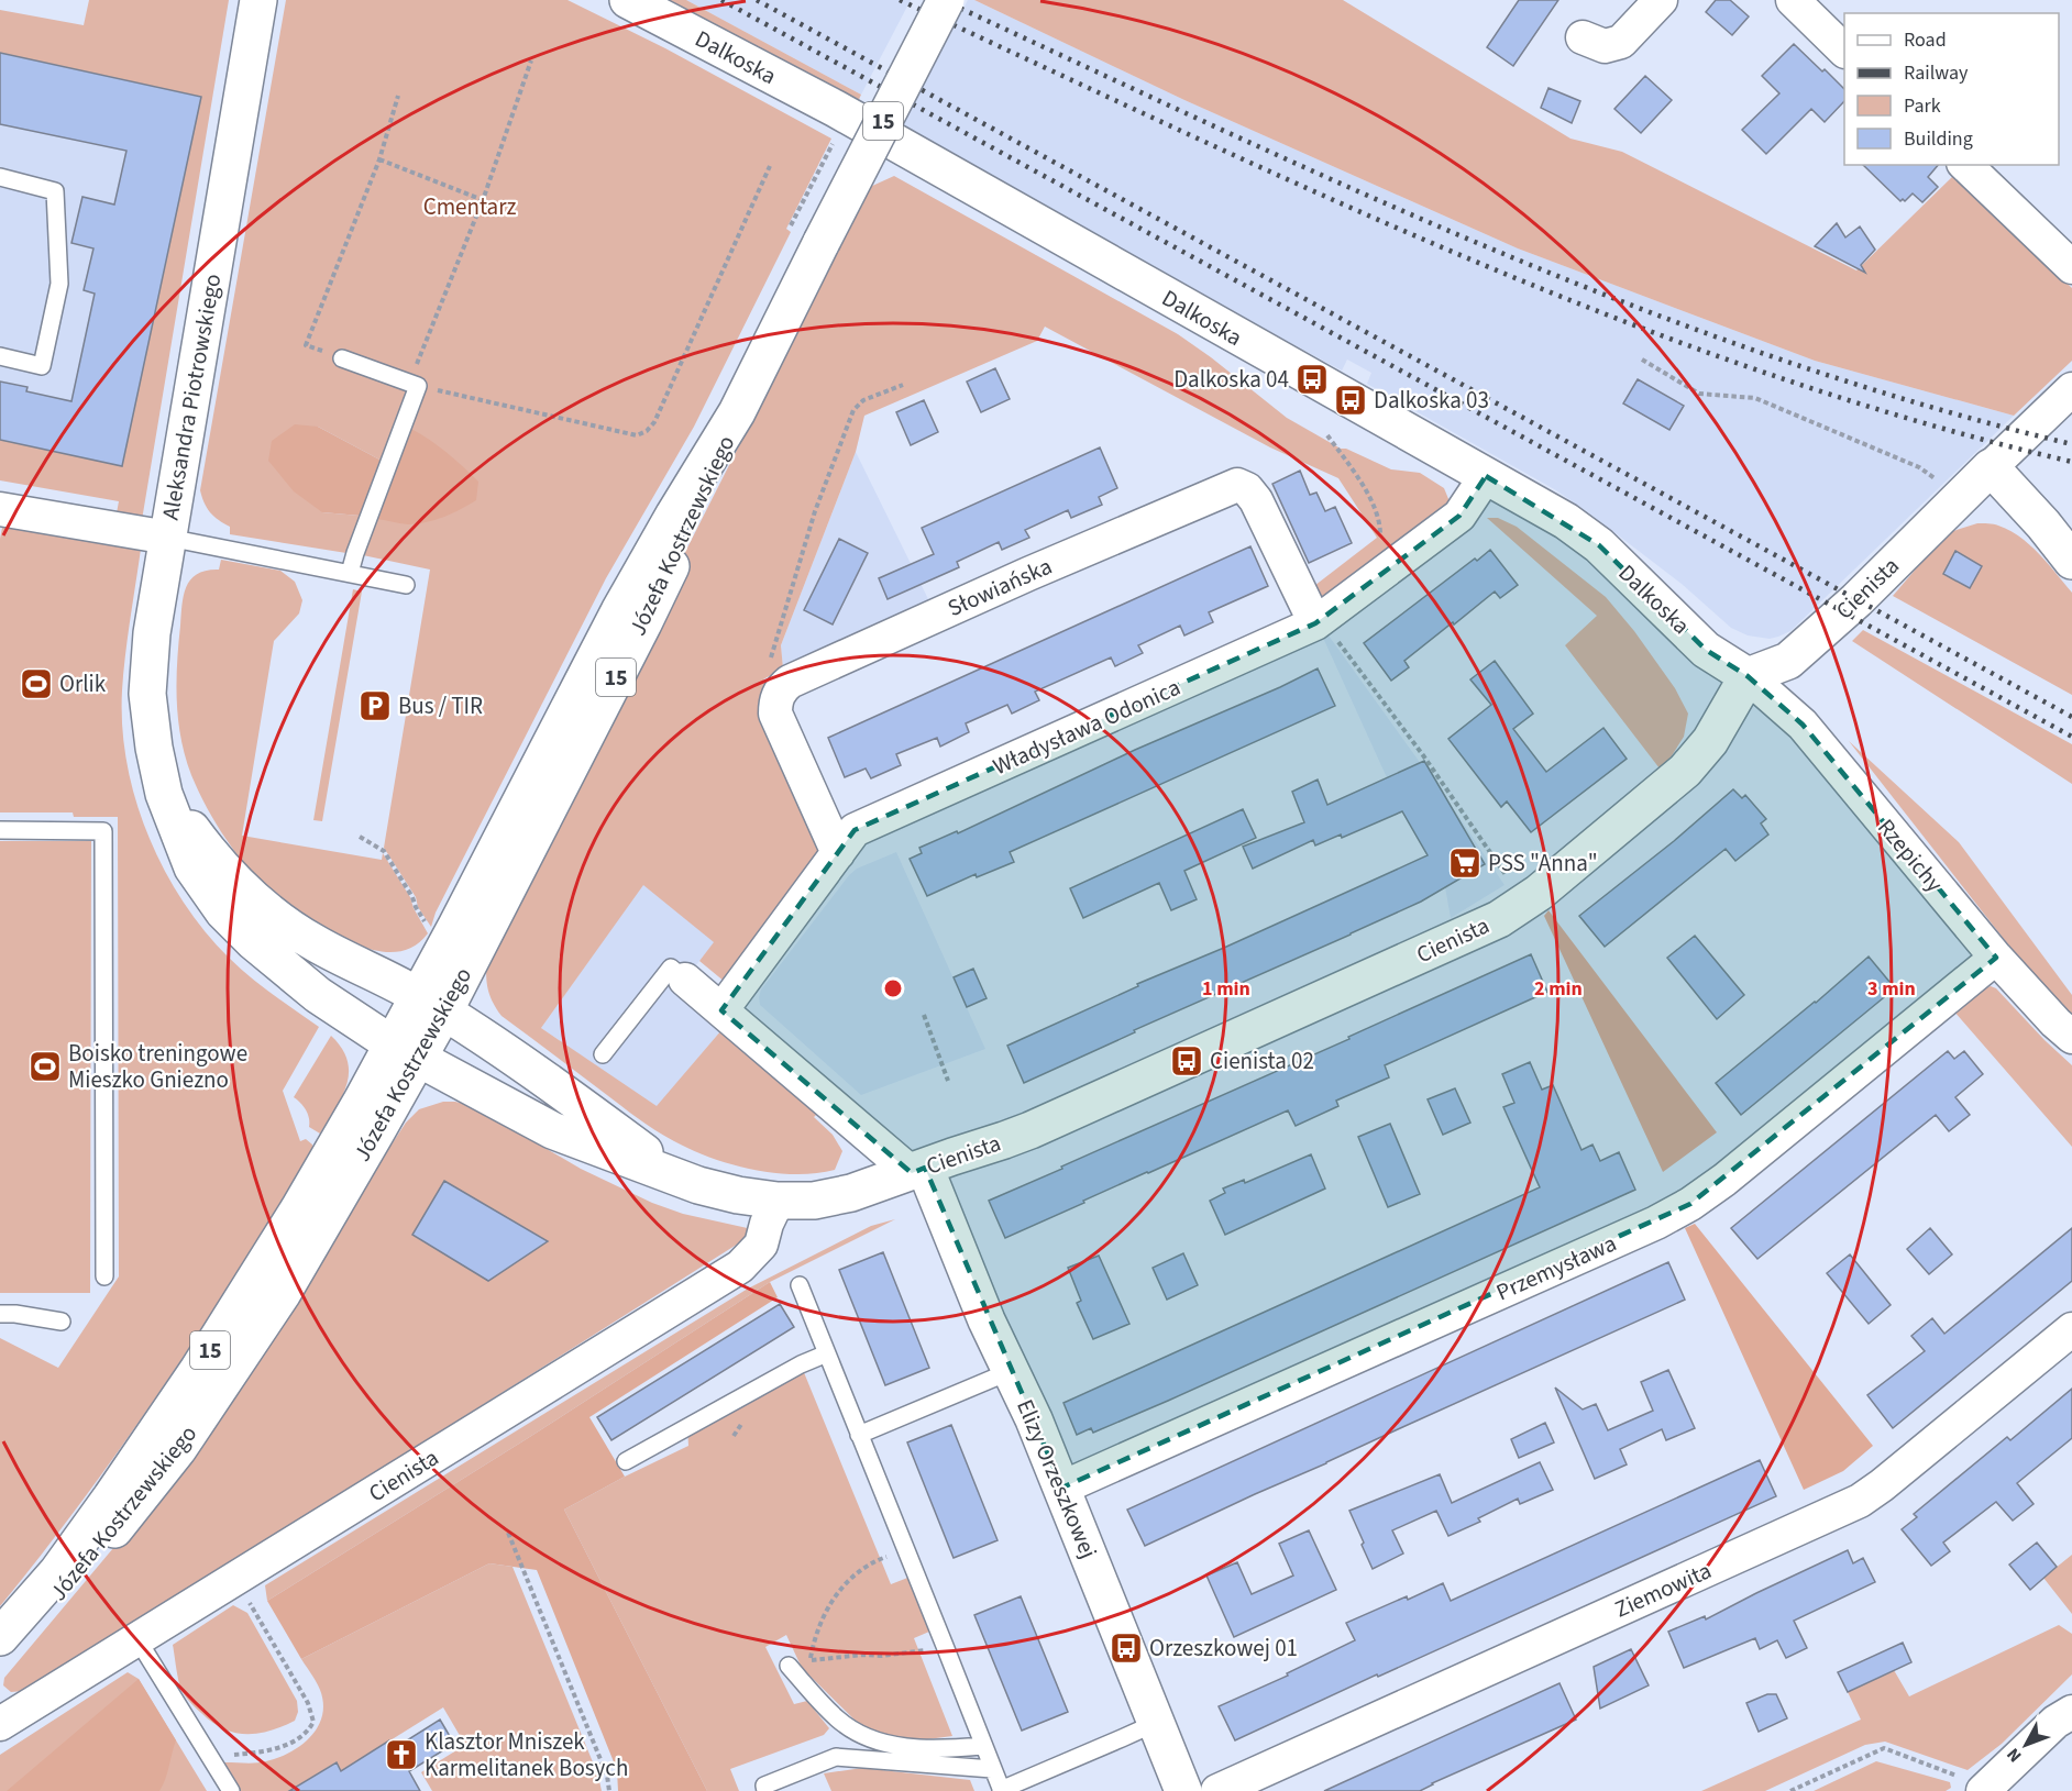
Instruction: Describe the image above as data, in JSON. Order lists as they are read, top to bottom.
{
  "streets": {
    "street": [
      "Dalkoska",
      "15",
      "Aleksandra Piotrowskiego",
      "Józefa Kostrzewskiego",
      "Słowiańska",
      "Cienista",
      "Władysława Odonica",
      "Rzepichy",
      "Przemysława",
      "Elizy Orzeszkowej",
      "Ziemowita"
    ]
  },
  "crossings": [
    ["Dalkoska", "Cienista"],
    ["Dalkoska", "Władysława Odonica"],
    ["Dalkoska", "Rzepichy"],
    ["Aleksandra Piotrowskiego", "Józefa Kostrzewskiego"],
    ["Aleksandra Piotrowskiego", "Cienista"],
    ["Józefa Kostrzewskiego", "Cienista"],
    ["Słowiańska", "Władysława Odonica"],
    ["Cienista", "Rzepichy"],
    ["Cienista", "Elizy Orzeszkowej"],
    ["Rzepichy", "Przemysława"],
    ["Przemysława", "Elizy Orzeszkowej"]
  ],
  "parks": ["Cmentarz"],
  "places": {
    "bus stop": [
      "Dalkoska 04",
      "Dalkoska 03",
      "Cienista 02",
      "Orzeszkowej 01"
    ],
    "sports": ["Orlik", "Boisko treningowe Mieszko Gniezno"],
    "parking": ["Bus / TIR"],
    "supermarket": ["PSS \"Anna\""],
    "church": ["Klasztor Mniszek Karmelitanek Bosych"]
  },
  "legend": [
    "Road",
    "Railway",
    "Park",
    "Building"
  ],
  "north": "bottom left",
  "rings": ["1 min", "2 min", "3 min"]
}
